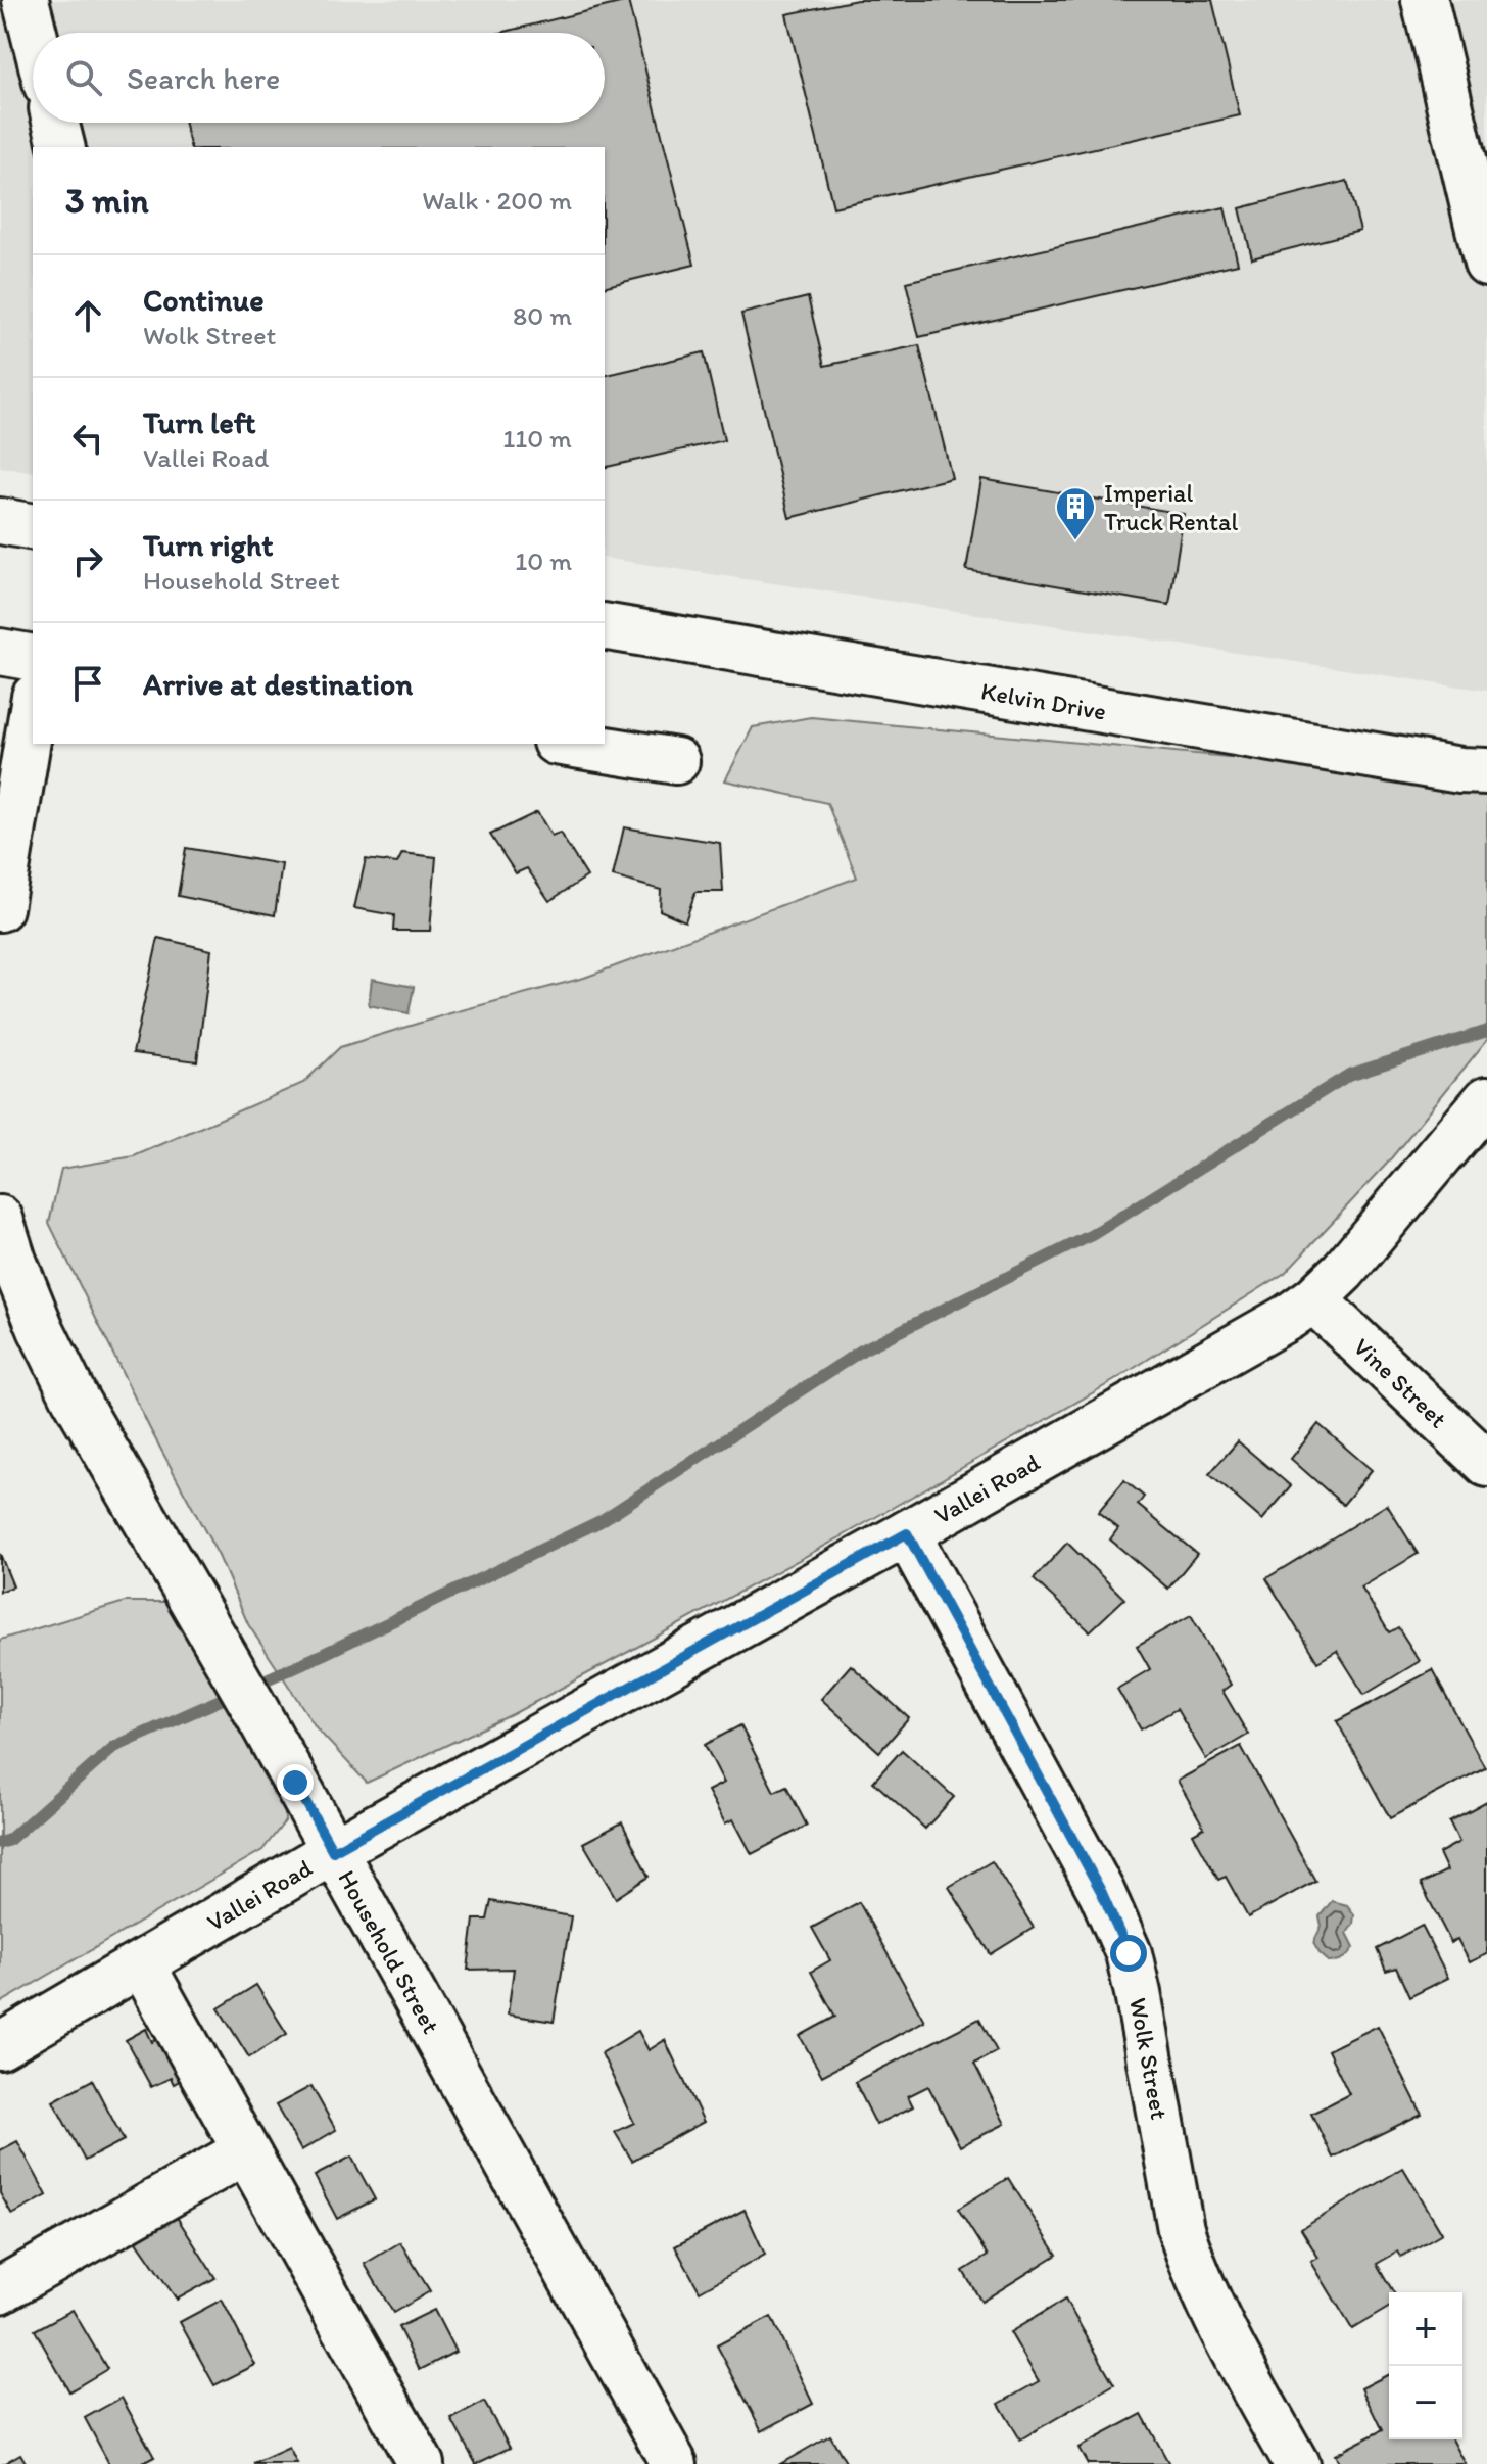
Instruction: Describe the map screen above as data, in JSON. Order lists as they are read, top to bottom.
{
  "streets": {
    "street": [
      "Kelvin Drive",
      "Vine Street",
      "Vallei Road",
      "Household Street",
      "Wolk Street"
    ]
  },
  "crossings": [
    ["Vine Street", "Vallei Road"],
    ["Vallei Road", "Household Street"],
    ["Vallei Road", "Wolk Street"]
  ],
  "places": {
    "building": ["Imperial Truck Rental"]
  },
  "page": {
    "search": "Search here",
    "heading": ["3 min", "Walk · 200 m"],
    "list": [
      ["Continue", "Wolk Street", "80 m"],
      ["Turn left", "Vallei Road", "110 m"],
      ["Turn right", "Household Street", "10 m"],
      "Arrive at destination"
    ],
    "map_buttons": ["+", "−"]
  }
}
